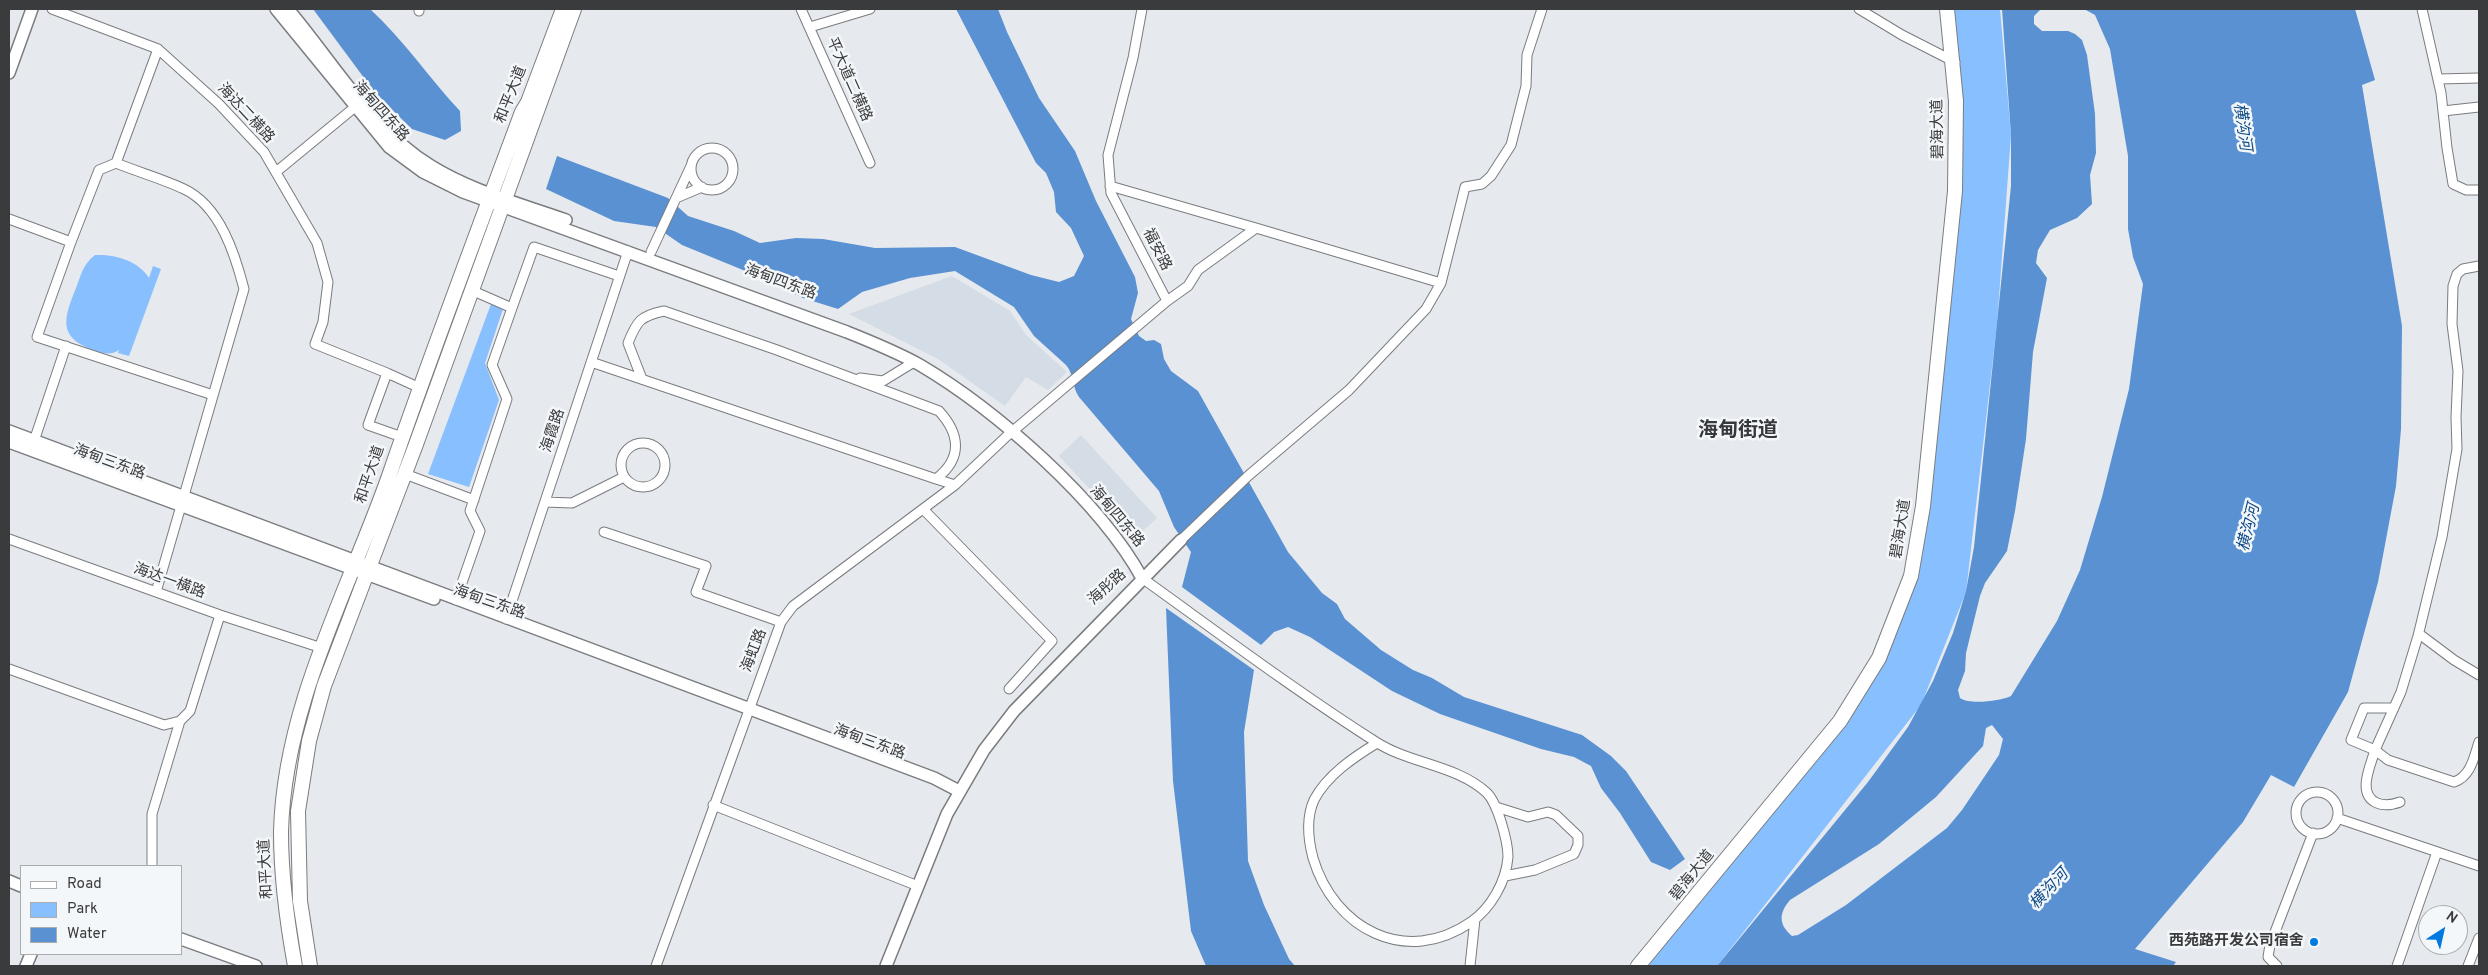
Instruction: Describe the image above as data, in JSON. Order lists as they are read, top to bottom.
{
  "streets": {
    "main road": [
      "和平大道",
      "海甸四东路",
      "碧海大道",
      "海甸三东路",
      "海彤路"
    ],
    "street": [
      "平大道二横路",
      "海达二横路",
      "福安路",
      "海霞路",
      "海达一横路",
      "海虹路"
    ]
  },
  "crossings": [
    ["和平大道", "海甸四东路"],
    ["和平大道", "海甸三东路"],
    ["和平大道", "海达一横路"],
    ["海甸四东路", "海霞路"],
    ["海甸四东路", "海彤路"],
    ["海甸四东路", "海虹路"],
    ["海甸三东路", "海虹路"]
  ],
  "districts": ["海甸街道"],
  "water": ["横沟河"],
  "places": ["西苑路开发公司宿舍"],
  "legend": ["Road", "Park", "Water"],
  "north": "top right"
}
